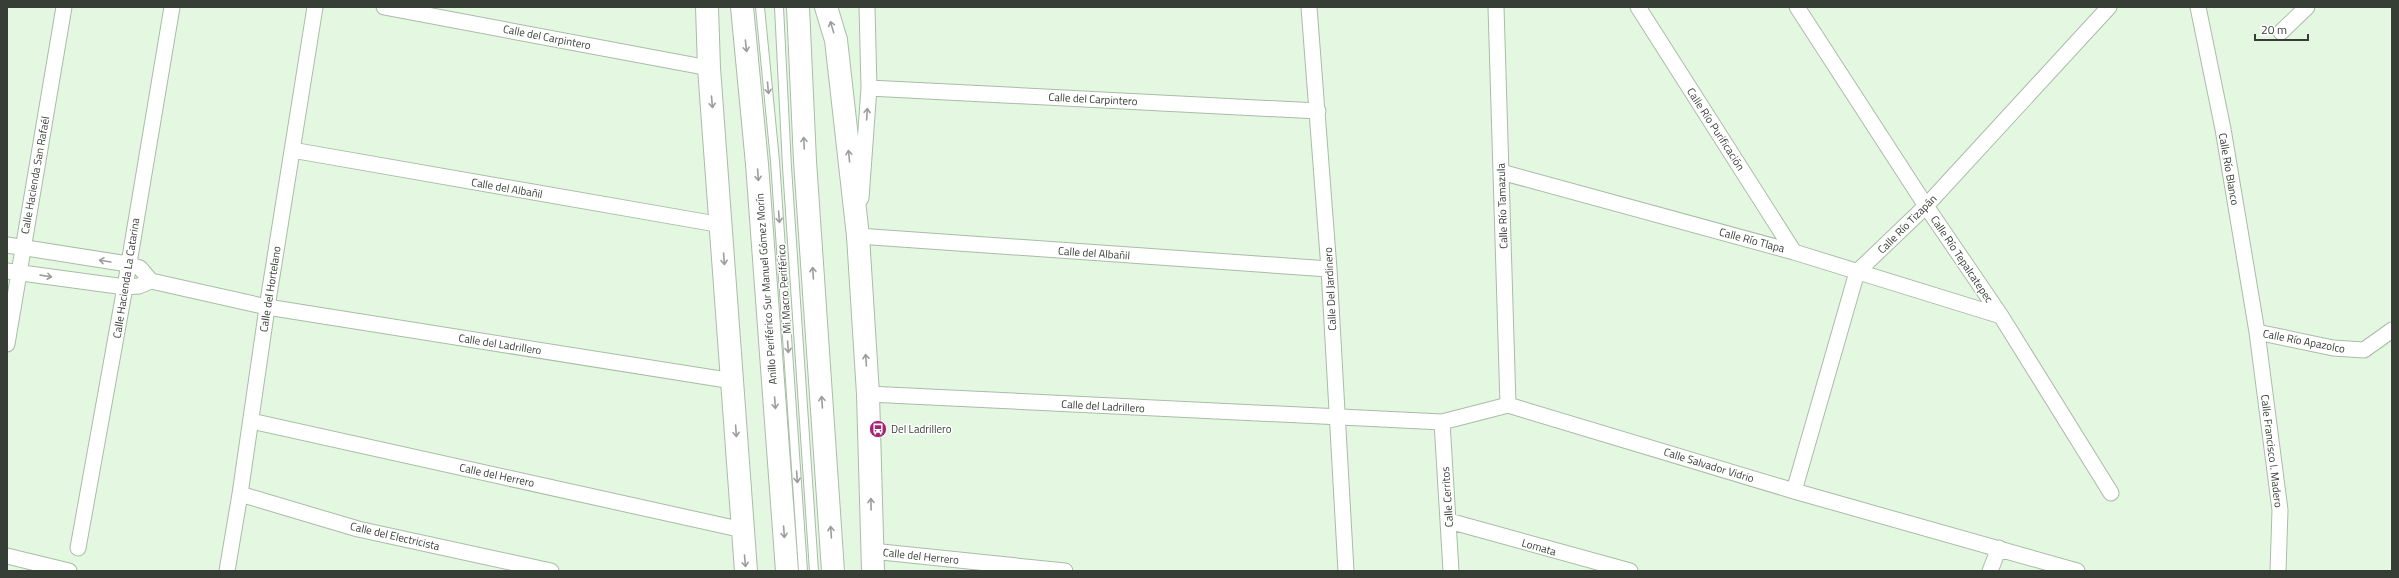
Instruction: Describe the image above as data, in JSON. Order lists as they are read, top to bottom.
{
  "streets": {
    "main road": ["Anillo Periférico Sur Manuel Gómez Morín"],
    "street": [
      "Calle del Carpintero",
      "Calle Río Purificación",
      "Calle Río Blanco",
      "Calle Hacienda San Rafaél",
      "Calle del Albañil",
      "Calle Río Tamazula",
      "Calle Río Tizapán",
      "Calle Río Tlapa",
      "Calle Río Tepalcatepec",
      "Calle Hacienda La Catarina",
      "Calle del Hortelano",
      "Calle Del Jardinero",
      "Calle Río Apazolco",
      "Calle del Ladrillero",
      "Calle Francisco I. Madero",
      "Calle Salvador Vidrio",
      "Calle del Herrero",
      "Calle Cerritos",
      "Calle del Electricista",
      "Lomata"
    ],
    "lane": ["Mi Macro Periférico"]
  },
  "crossings": [
    ["Calle del Carpintero", "Calle Del Jardinero"],
    ["Calle Río Purificación", "Calle Río Tlapa"],
    ["Calle Río Blanco", "Calle Río Apazolco"],
    ["Calle Río Blanco", "Calle Francisco I. Madero"],
    ["Calle del Albañil", "Calle del Hortelano"],
    ["Calle del Albañil", "Calle Del Jardinero"],
    ["Calle Río Tamazula", "Calle Río Tlapa"],
    ["Calle Río Tamazula", "Calle Salvador Vidrio"],
    ["Calle Río Tizapán", "Calle Río Tlapa"],
    ["Calle Río Tizapán", "Calle Río Tepalcatepec"],
    ["Calle Río Tlapa", "Calle Río Tepalcatepec"],
    ["Calle del Hortelano", "Calle del Ladrillero"],
    ["Calle del Hortelano", "Calle del Herrero"],
    ["Calle del Hortelano", "Calle del Electricista"],
    ["Calle Del Jardinero", "Calle del Ladrillero"],
    ["Calle Del Jardinero", "Calle Salvador Vidrio"],
    ["Calle Río Apazolco", "Calle Francisco I. Madero"],
    ["Calle del Ladrillero", "Calle Salvador Vidrio"],
    ["Calle Salvador Vidrio", "Calle Cerritos"],
    ["Calle Cerritos", "Lomata"]
  ],
  "places": {
    "bus stop": ["Del Ladrillero"]
  },
  "scale_bar": "20 m"
}
